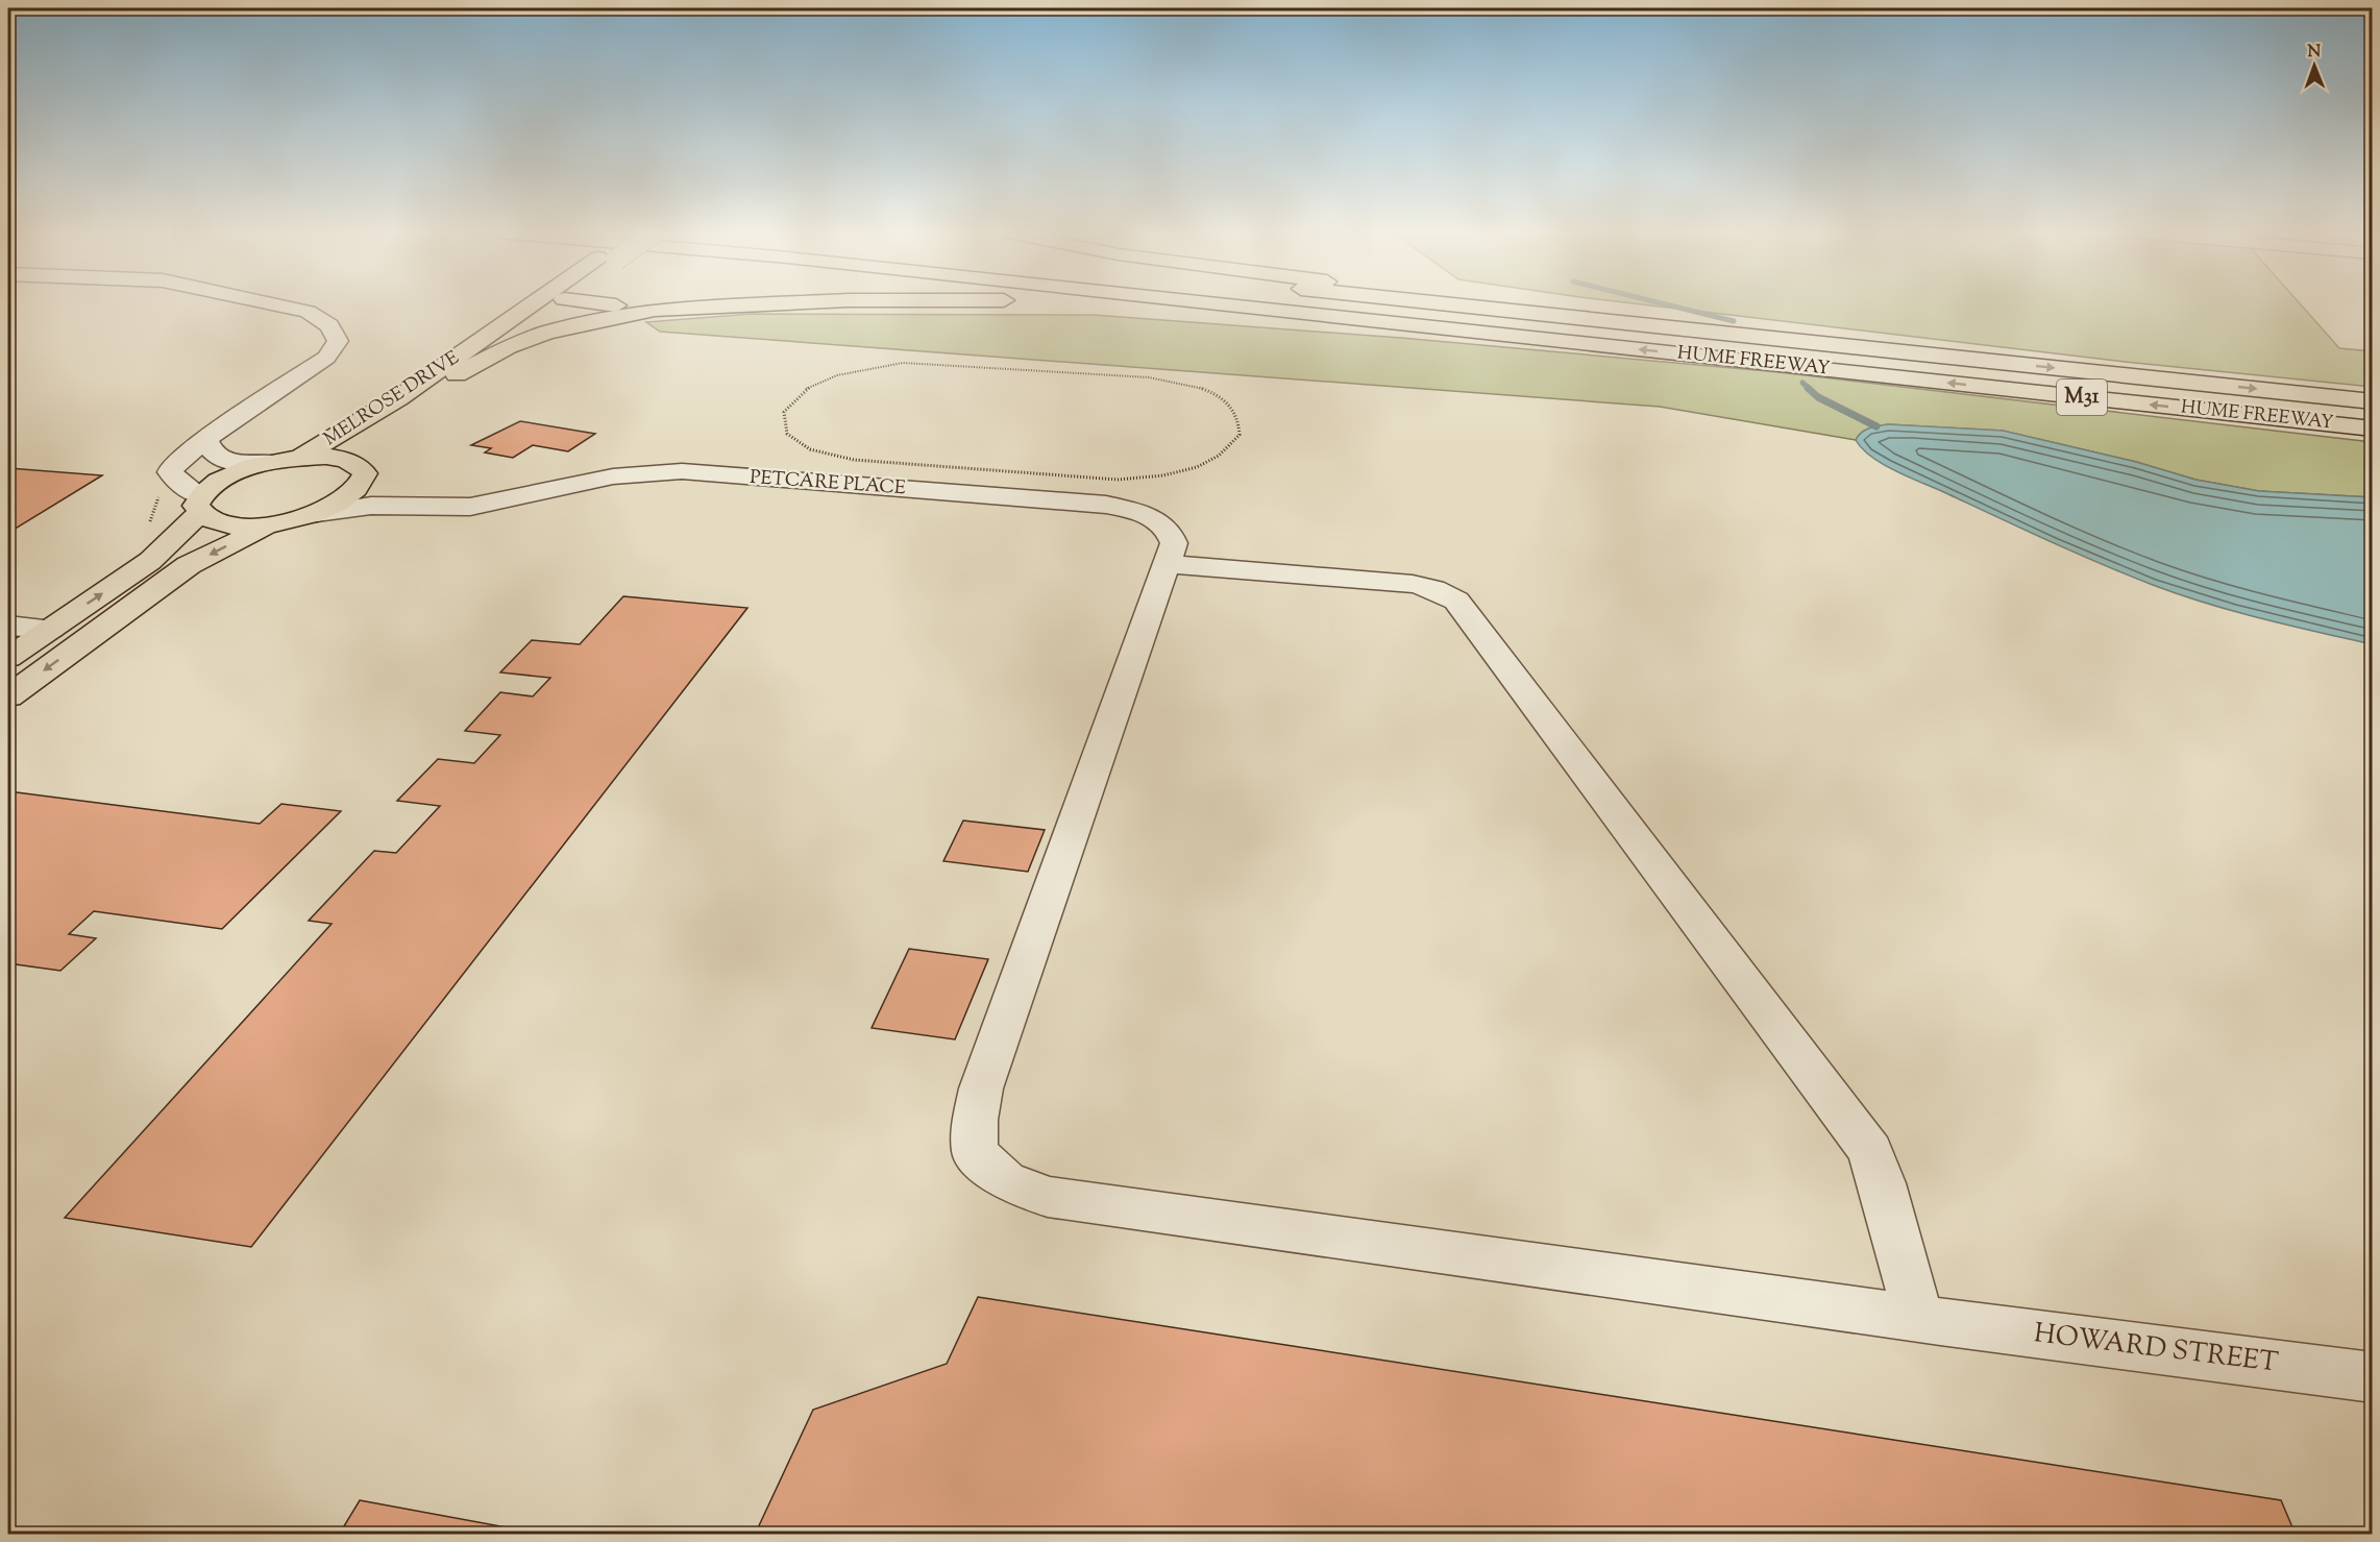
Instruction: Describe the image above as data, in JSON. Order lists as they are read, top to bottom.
{
  "streets": {
    "main road": ["HUME FREEWAY", "M31", "MELROSE DRIVE"],
    "street": ["PETCARE PLACE", "HOWARD STREET"]
  },
  "crossings": [
    ["MELROSE DRIVE", "PETCARE PLACE"],
    ["PETCARE PLACE", "HOWARD STREET"]
  ],
  "north": "top"
}
